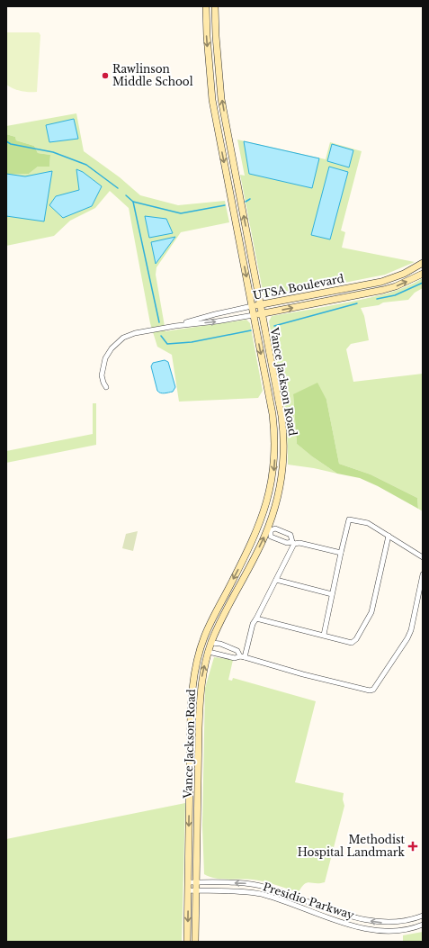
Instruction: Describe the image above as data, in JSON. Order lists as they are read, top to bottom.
{
  "streets": {
    "main road": ["UTSA Boulevard", "Vance Jackson Road"],
    "street": ["Presidio Parkway"]
  },
  "crossings": [
    ["UTSA Boulevard", "Vance Jackson Road"],
    ["Vance Jackson Road", "Presidio Parkway"]
  ],
  "places": {
    "other": ["Rawlinson Middle School"],
    "health": ["Methodist Hospital Landmark"]
  }
}
